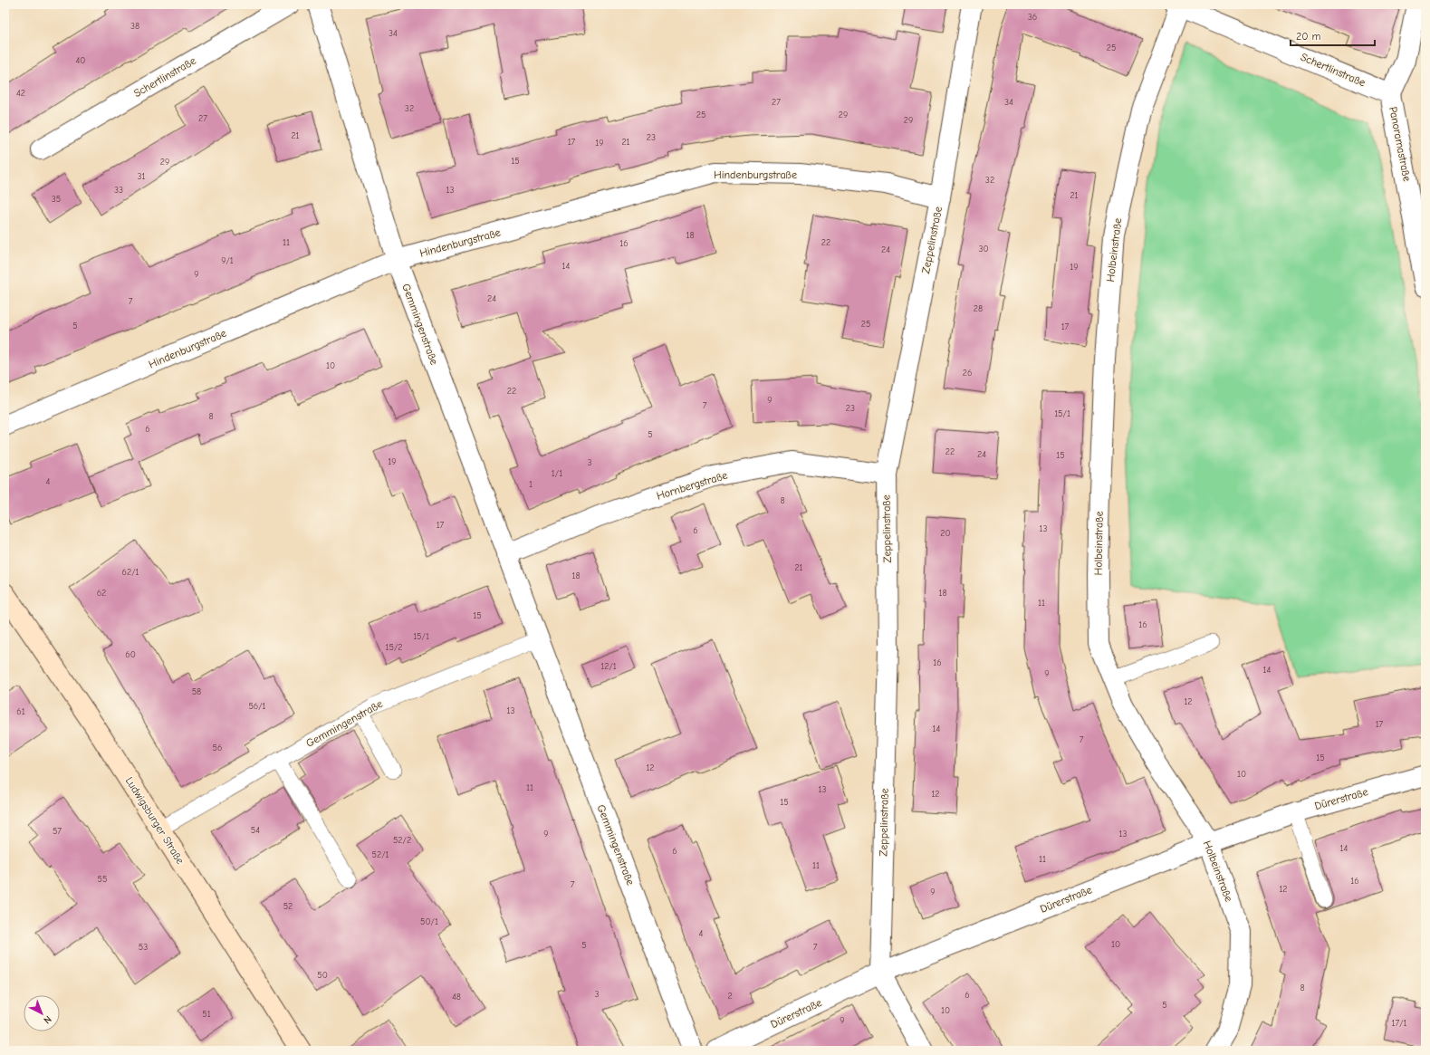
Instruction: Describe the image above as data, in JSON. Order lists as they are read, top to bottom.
{
  "streets": {
    "main road": ["Ludwigsburger Straße"],
    "street": [
      "Schertlinstraße",
      "Panoramastraße",
      "Hindenburgstraße",
      "Zeppelinstraße",
      "Holbeinstraße",
      "Gemmingenstraße",
      "Hornbergstraße",
      "Dürerstraße"
    ]
  },
  "crossings": [
    ["Schertlinstraße", "Panoramastraße"],
    ["Schertlinstraße", "Holbeinstraße"],
    ["Hindenburgstraße", "Zeppelinstraße"],
    ["Hindenburgstraße", "Gemmingenstraße"],
    ["Zeppelinstraße", "Hornbergstraße"],
    ["Zeppelinstraße", "Dürerstraße"],
    ["Holbeinstraße", "Dürerstraße"],
    ["Gemmingenstraße", "Hornbergstraße"],
    ["Gemmingenstraße", "Ludwigsburger Straße"]
  ],
  "house_numbers": [
    "36",
    "38",
    "34",
    "25",
    "40",
    "42",
    "27",
    "34",
    "32",
    "25",
    "29",
    "27",
    "29",
    "21",
    "23",
    "17",
    "21",
    "19",
    "15",
    "29",
    "31",
    "32",
    "33",
    "13",
    "21",
    "35",
    "18",
    "11",
    "22",
    "16",
    "30",
    "24",
    "9/1",
    "14",
    "19",
    "9",
    "24",
    "7",
    "28",
    "25",
    "5",
    "17",
    "10",
    "26",
    "22",
    "9",
    "7",
    "23",
    "15/1",
    "8",
    "6",
    "5",
    "22",
    "24",
    "15",
    "19",
    "3",
    "1/1",
    "4",
    "1",
    "8",
    "17",
    "13",
    "6",
    "20",
    "21",
    "62/1",
    "18",
    "62",
    "18",
    "11",
    "15",
    "16",
    "15/1",
    "15/2",
    "60",
    "16",
    "12/1",
    "14",
    "9",
    "58",
    "12",
    "56/1",
    "13",
    "61",
    "17",
    "14",
    "7",
    "56",
    "15",
    "12",
    "10",
    "11",
    "13",
    "12",
    "15",
    "54",
    "57",
    "9",
    "13",
    "52/2",
    "14",
    "6",
    "52/1",
    "11",
    "11",
    "55",
    "16",
    "7",
    "12",
    "9",
    "52",
    "50/1",
    "4",
    "10",
    "5",
    "53",
    "7",
    "50",
    "8",
    "3",
    "6",
    "2",
    "48",
    "5",
    "10",
    "51",
    "9",
    "17/1"
  ],
  "scale_bar": "20 m",
  "north": "bottom right"
}
